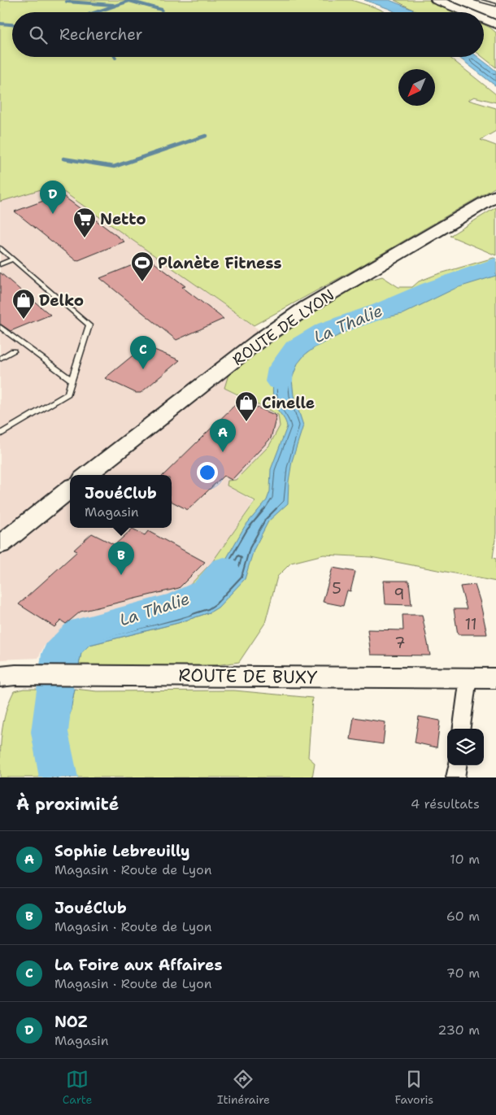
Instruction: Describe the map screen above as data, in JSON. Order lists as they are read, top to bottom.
{
  "streets": {
    "main road": ["ROUTE DE LYON", "ROUTE DE BUXY"]
  },
  "water": ["La Thalie"],
  "places": {
    "supermarket": ["Netto"],
    "sports": ["Planète Fitness"],
    "shop": ["Delko", "Cinelle"]
  },
  "house_numbers": [
    "5",
    "9",
    "11",
    "7"
  ],
  "north": "bottom left",
  "page": {
    "search": "Rechercher",
    "pins": [
      "D",
      "C",
      "A",
      "B"
    ],
    "popup": ["JouéClub", "Magasin"],
    "heading": ["À proximité", "4 résultats"],
    "list": [
      {
        "mark": "A",
        "name": "Sophie Lebreuilly",
        "note": "Magasin · Route de Lyon",
        "value": "10 m"
      },
      {
        "mark": "B",
        "name": "JouéClub",
        "note": "Magasin · Route de Lyon",
        "value": "60 m"
      },
      {
        "mark": "C",
        "name": "La Foire aux Affaires",
        "note": "Magasin · Route de Lyon",
        "value": "70 m"
      },
      {
        "mark": "D",
        "name": "NOZ",
        "note": "Magasin",
        "value": "230 m"
      }
    ],
    "nav": ["Carte", "Itinéraire", "Favoris"]
  }
}
